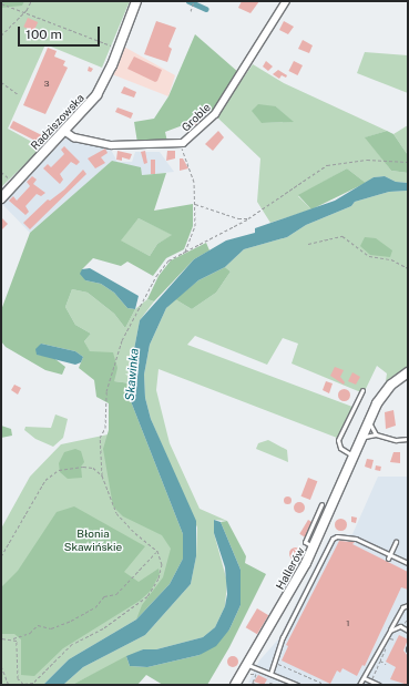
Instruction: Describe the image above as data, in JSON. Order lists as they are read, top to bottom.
{
  "streets": {
    "street": ["Groble", "Radziszowska", "Hallerów"]
  },
  "crossings": [
    ["Groble", "Radziszowska"]
  ],
  "water": ["Skawinka"],
  "parks": ["Błonia Skawińskie"],
  "house_numbers": ["3", "1"],
  "scale_bar": "100 m"
}
